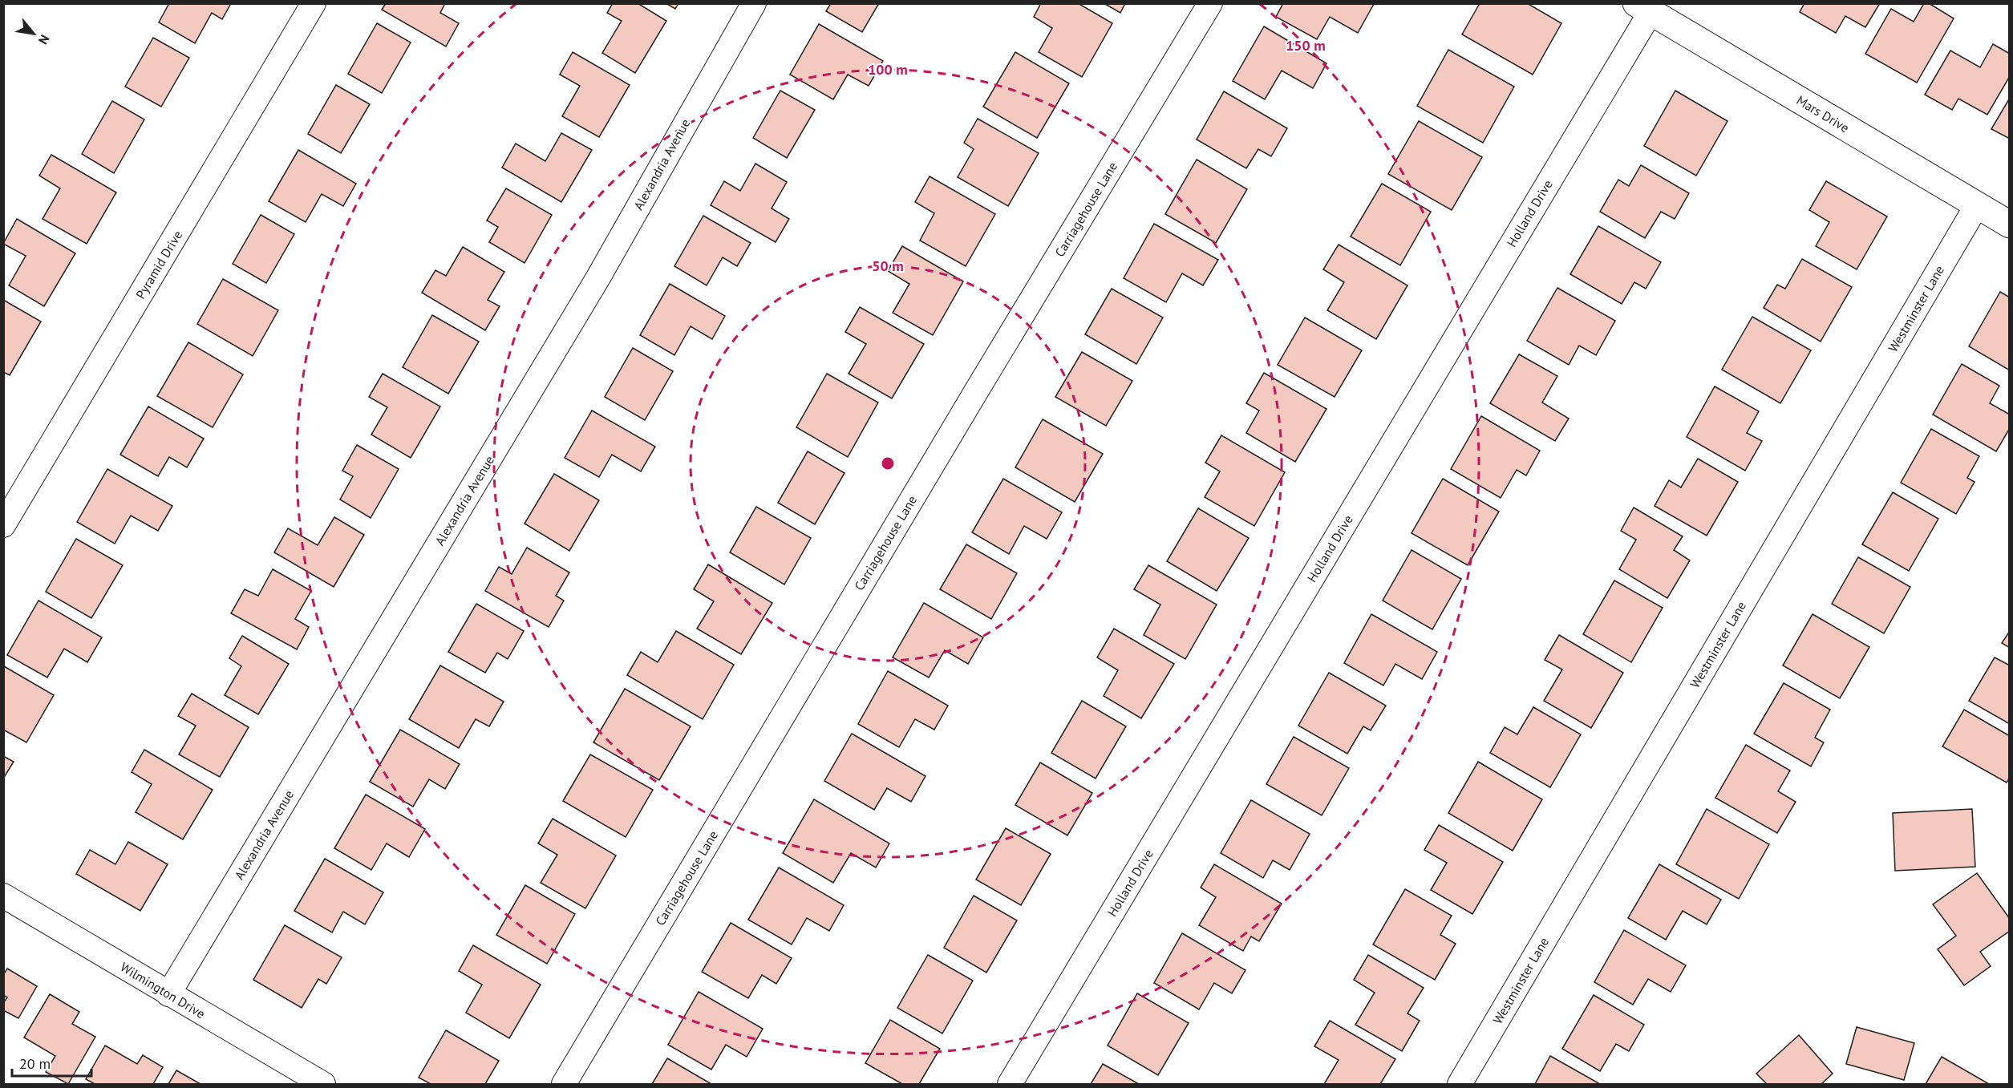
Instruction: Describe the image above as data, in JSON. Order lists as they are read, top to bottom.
{
  "streets": {
    "street": [
      "Mars Drive",
      "Alexandria Avenue",
      "Carriagehouse Lane",
      "Holland Drive",
      "Pyramid Drive",
      "Westminster Lane",
      "Wilmington Drive"
    ]
  },
  "crossings": [
    ["Mars Drive", "Holland Drive"],
    ["Mars Drive", "Westminster Lane"],
    ["Alexandria Avenue", "Wilmington Drive"]
  ],
  "scale_bar": "20 m",
  "north": "bottom right",
  "rings": ["150 m", "100 m", "50 m"]
}
